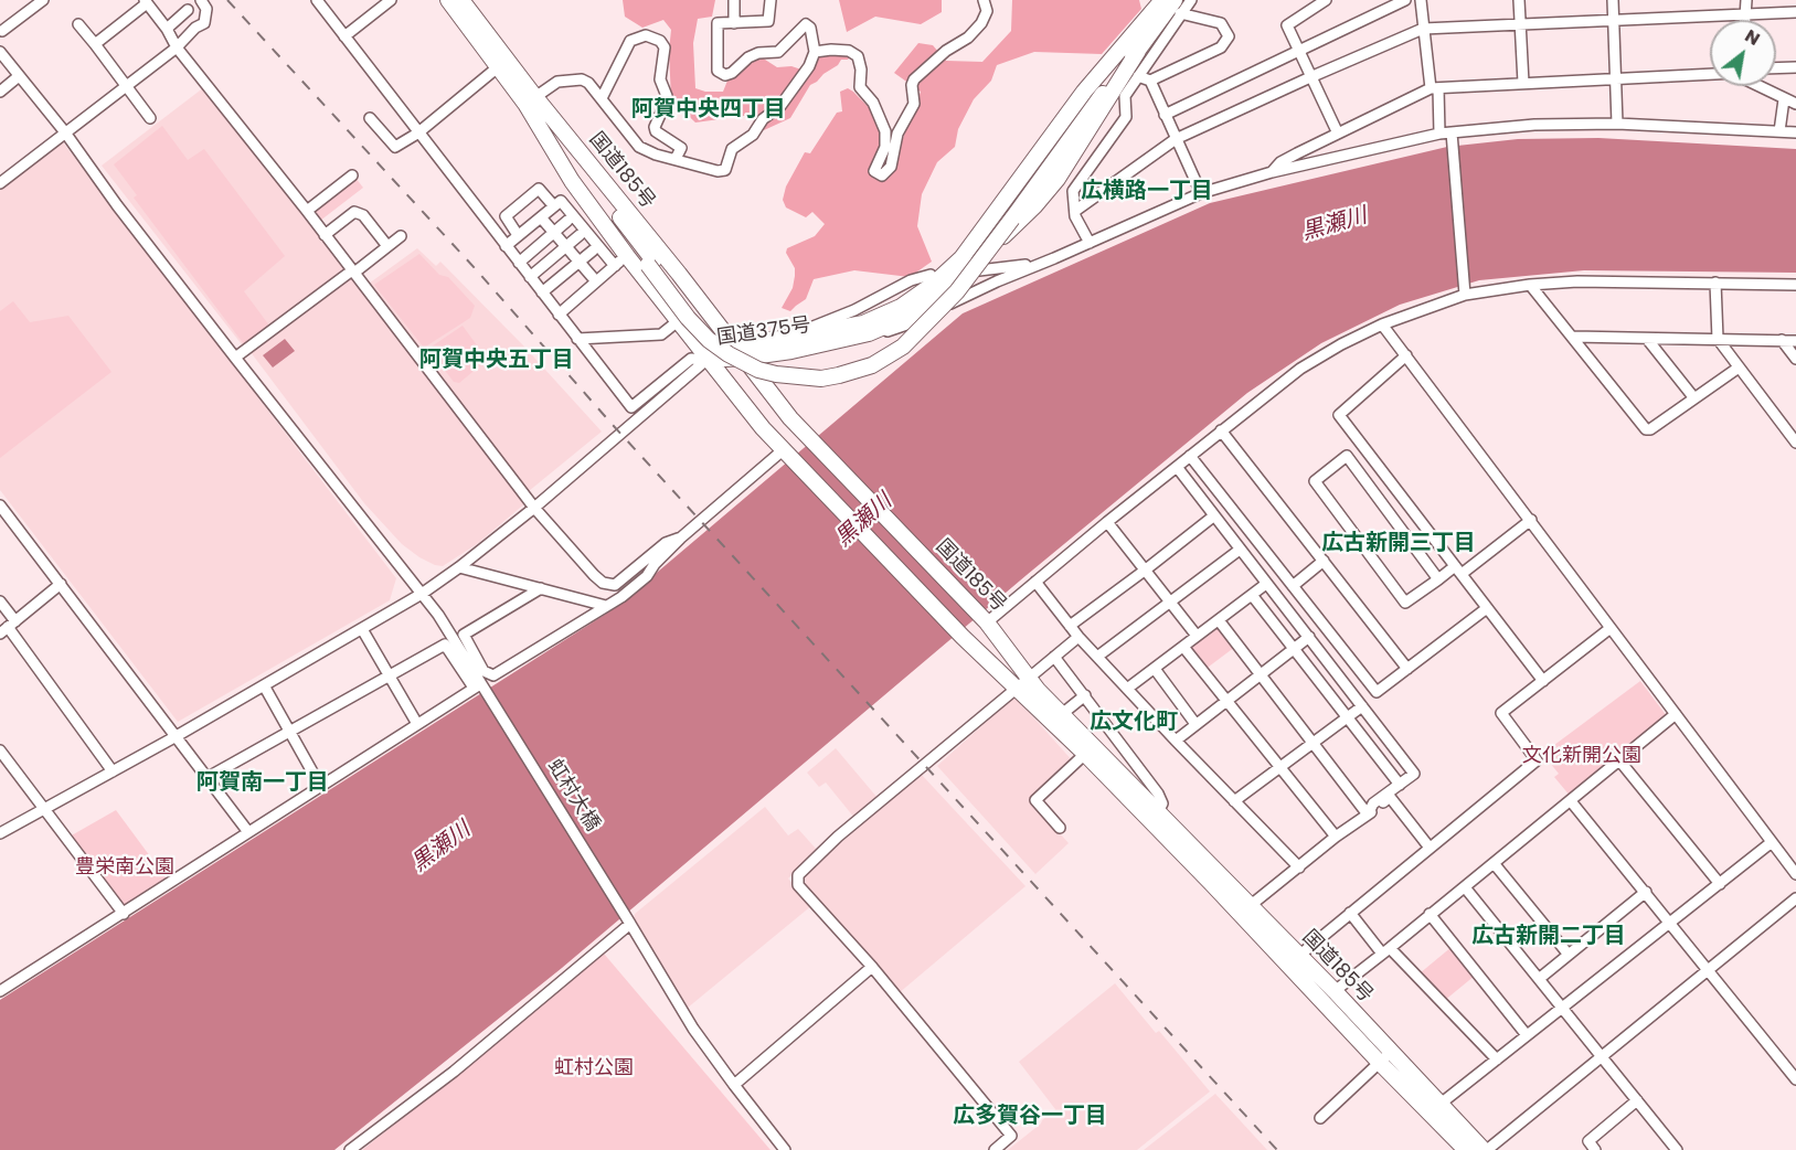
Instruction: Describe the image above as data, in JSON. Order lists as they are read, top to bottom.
{
  "streets": {
    "highway": ["国道185号", "国道375号"],
    "street": ["虹村大橋"]
  },
  "crossings": [
    ["国道185号", "国道375号"]
  ],
  "districts": [
    "阿賀中央四丁目",
    "広横路一丁目",
    "阿賀中央五丁目",
    "広古新開三丁目",
    "広文化町",
    "阿賀南一丁目",
    "広古新開二丁目",
    "広多賀谷一丁目"
  ],
  "water": ["黒瀬川"],
  "parks": ["文化新開公園", "豊栄南公園", "虹村公園"],
  "north": "top right"
}
